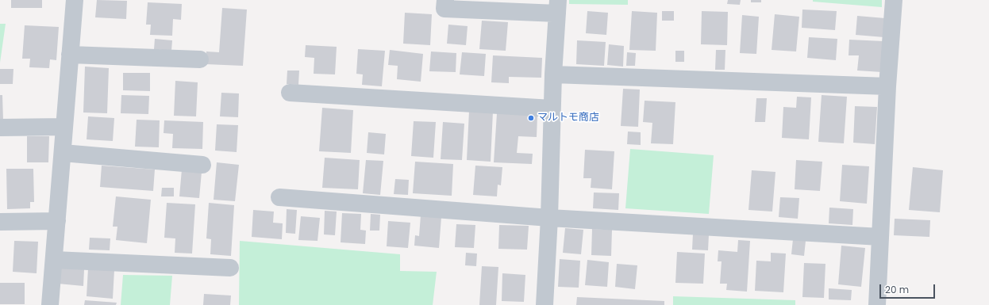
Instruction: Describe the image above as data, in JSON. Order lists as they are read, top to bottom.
{
  "places": ["マルトモ商店"],
  "scale_bar": "20 m"
}
